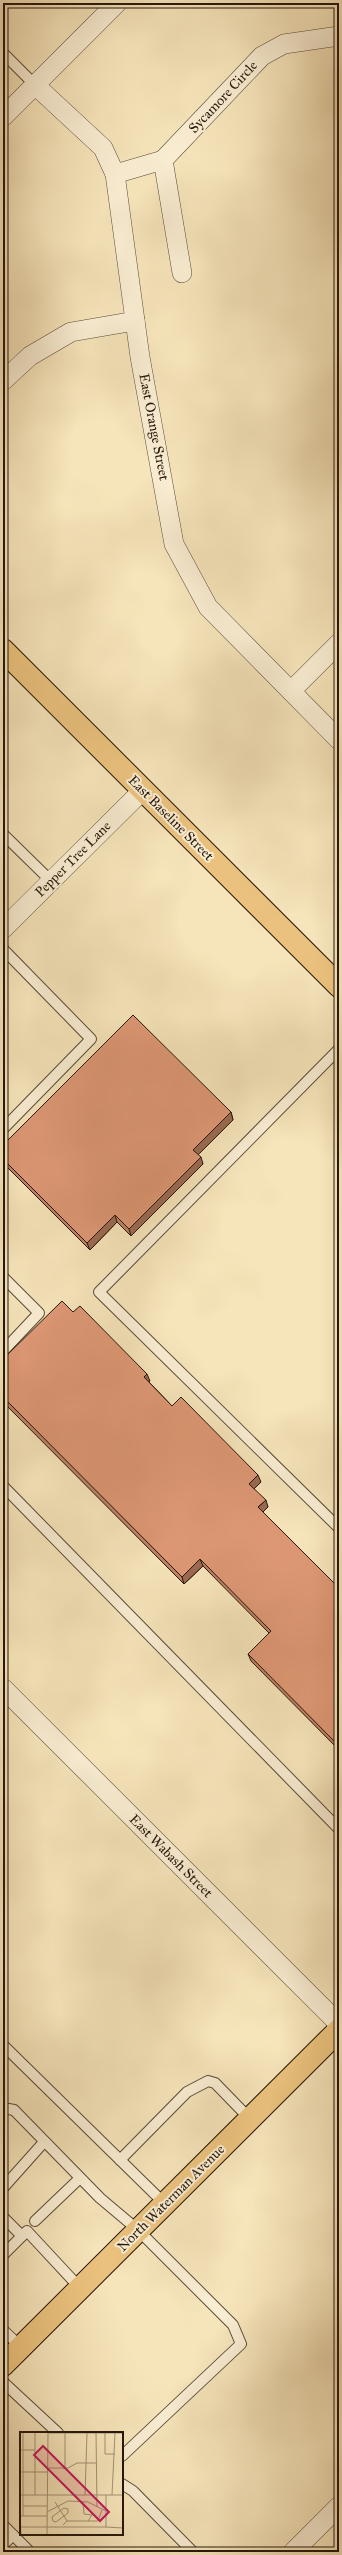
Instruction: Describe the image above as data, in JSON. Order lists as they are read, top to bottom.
{
  "streets": {
    "main road": ["East Baseline Street", "North Waterman Avenue"],
    "street": [
      "Sycamore Circle",
      "East Orange Street",
      "Pepper Tree Lane",
      "East Wabash Street"
    ]
  },
  "crossings": [
    ["East Baseline Street", "Pepper Tree Lane"]
  ]
}
